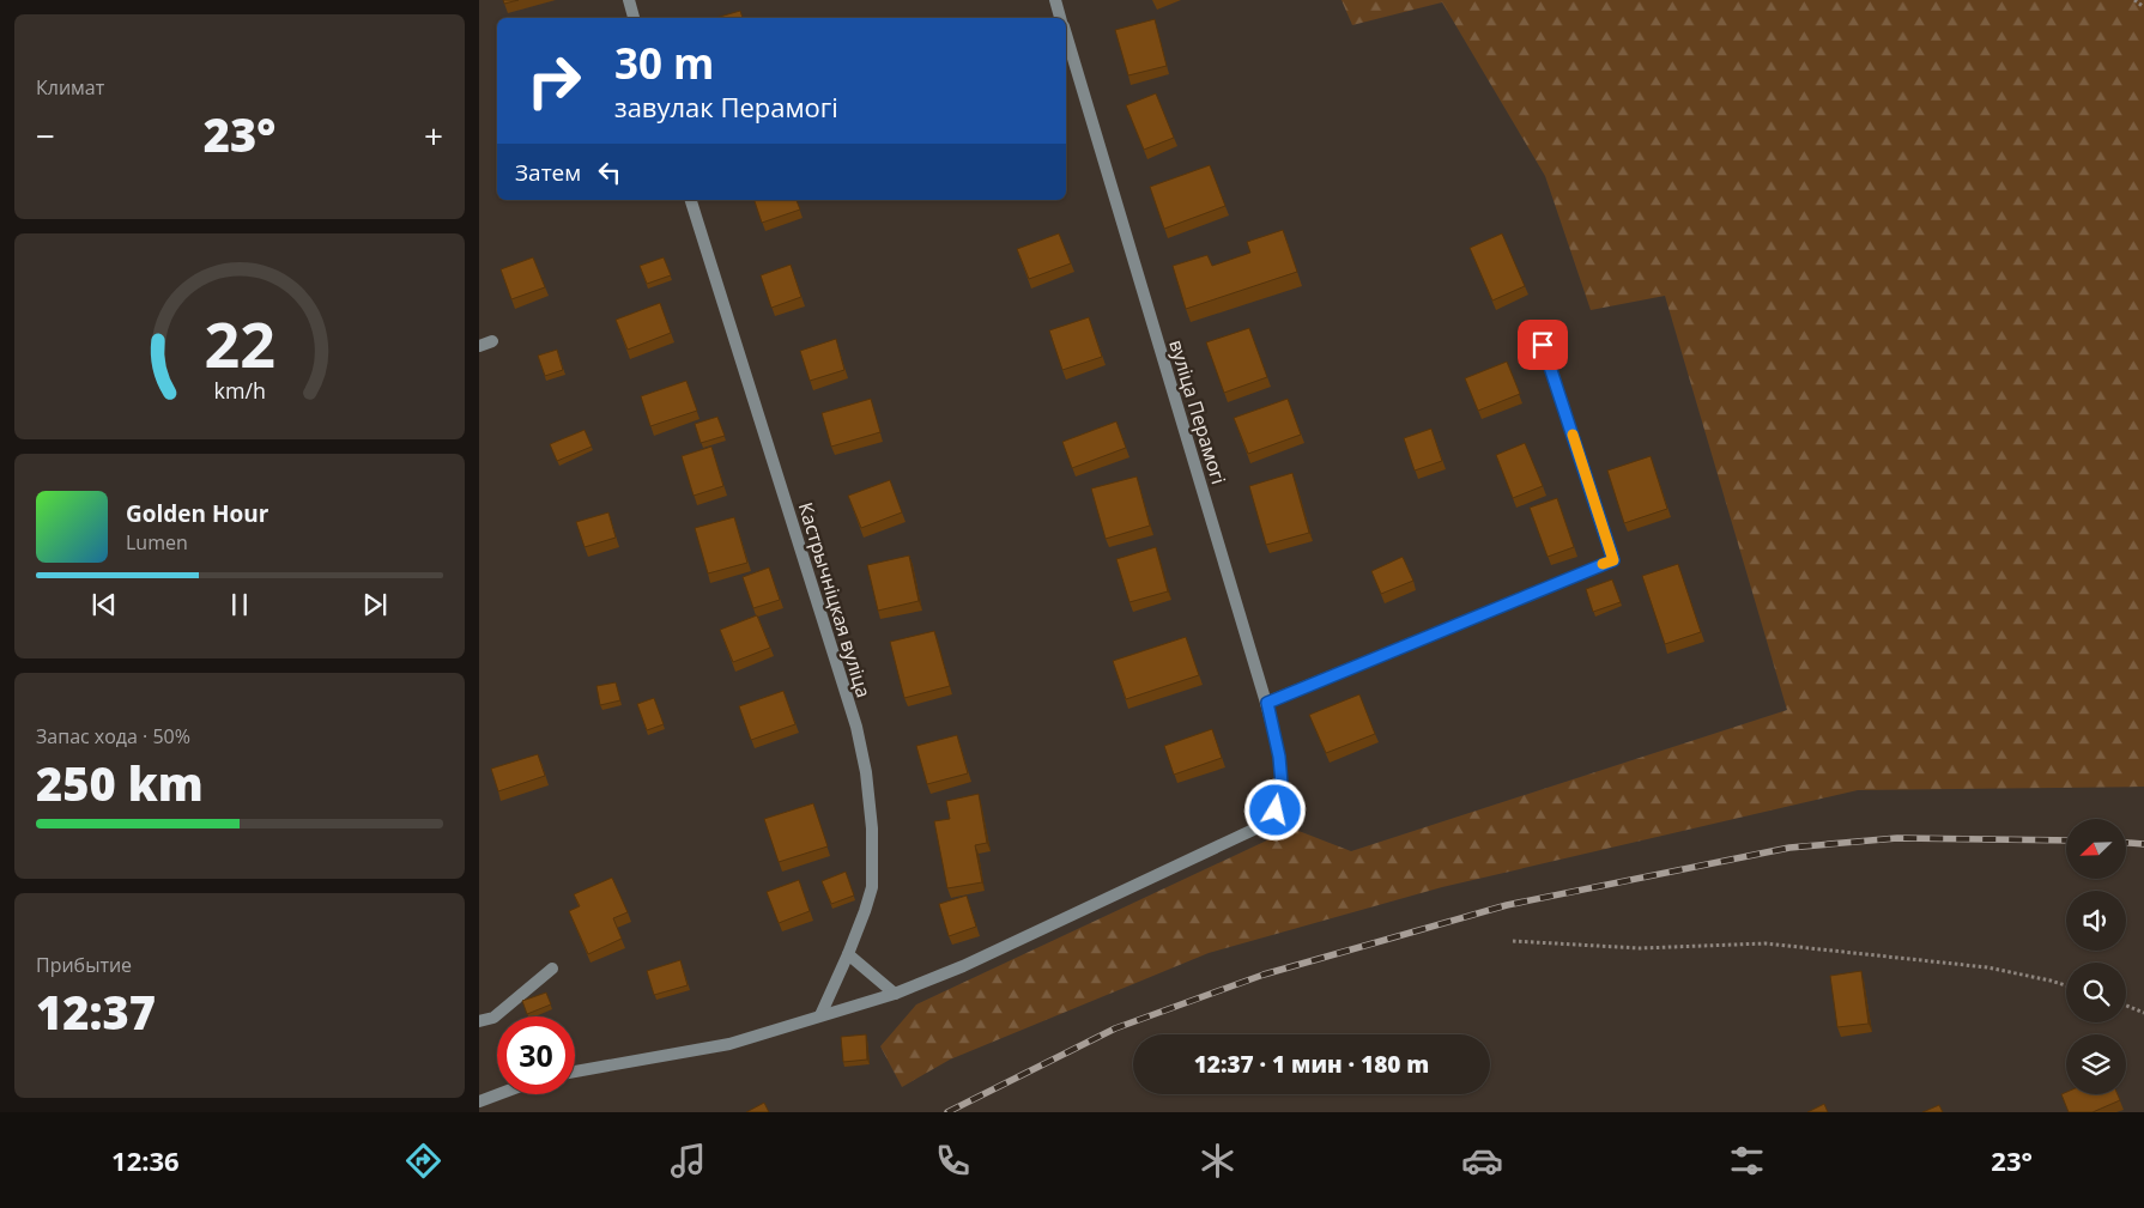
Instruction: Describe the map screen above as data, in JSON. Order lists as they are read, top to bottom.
{
  "streets": {
    "street": ["вуліца Перамогі", "Кастрычніцкая вуліца"]
  },
  "north": "bottom left",
  "page": {
    "tile": [
      "Климат",
      ["Запас хода · 50%", "250 km"],
      ["Прибытие", "12:37"]
    ],
    "turn": ["30 m", "завулак Перамогі"],
    "heat": ["−", "23°", "+"],
    "then": "Затем",
    "song": ["Golden Hour", "Lumen"],
    "limit": "30",
    "trip": "12:37 · 1 мин · 180 m",
    "tabs": ["12:36", "23°"],
    "gauge": ["22", "km/h"]
  }
}
